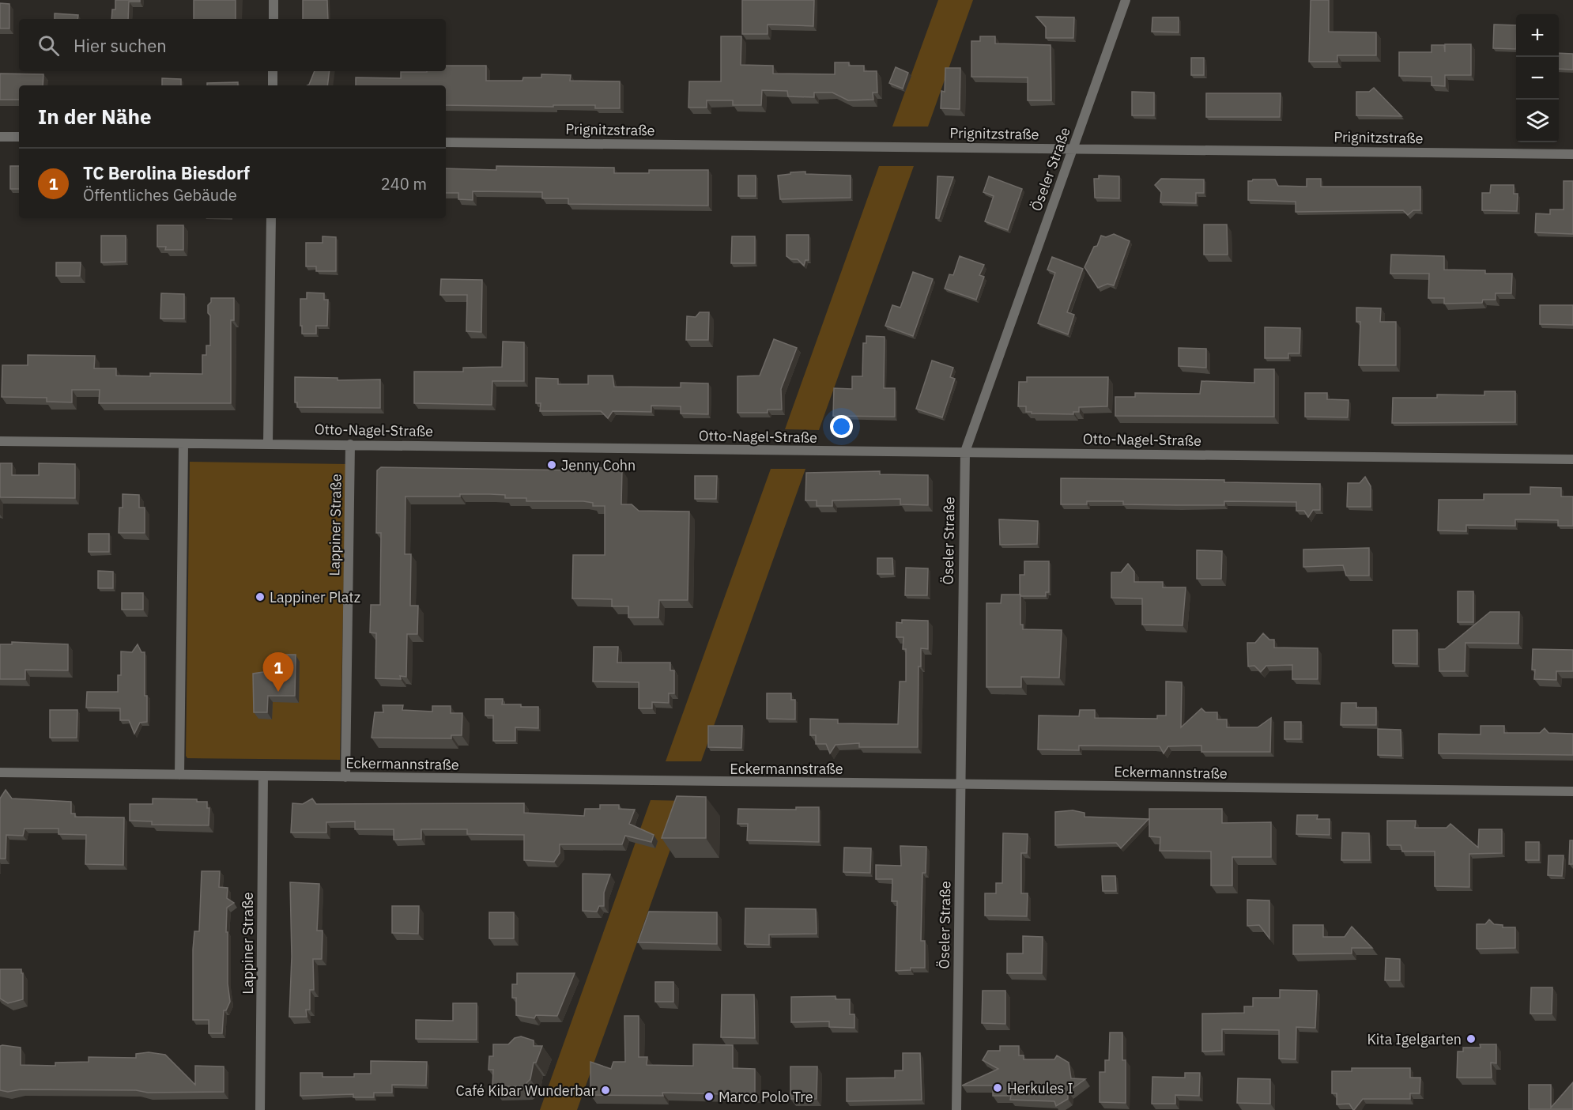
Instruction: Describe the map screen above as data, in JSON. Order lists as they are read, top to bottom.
{
  "streets": {
    "street": [
      "Prignitzstraße",
      "Öseler Straße",
      "Otto-Nagel-Straße",
      "Lappiner Straße",
      "Eckermannstraße"
    ]
  },
  "crossings": [
    ["Prignitzstraße", "Öseler Straße"],
    ["Öseler Straße", "Otto-Nagel-Straße"],
    ["Öseler Straße", "Eckermannstraße"],
    ["Otto-Nagel-Straße", "Lappiner Straße"],
    ["Lappiner Straße", "Eckermannstraße"]
  ],
  "places": [
    "Jenny Cohn",
    "Lappiner Platz",
    "Kita Igelgarten",
    "Herkules I",
    "Café Kibar Wunderbar",
    "Marco Polo Tre"
  ],
  "page": {
    "map_buttons": ["+", "−"],
    "search": "Hier suchen",
    "heading": "In der Nähe",
    "list": [
      {
        "mark": "1",
        "name": "TC Berolina Biesdorf",
        "note": "Öffentliches Gebäude",
        "value": "240 m"
      }
    ],
    "pins": "1"
  }
}
